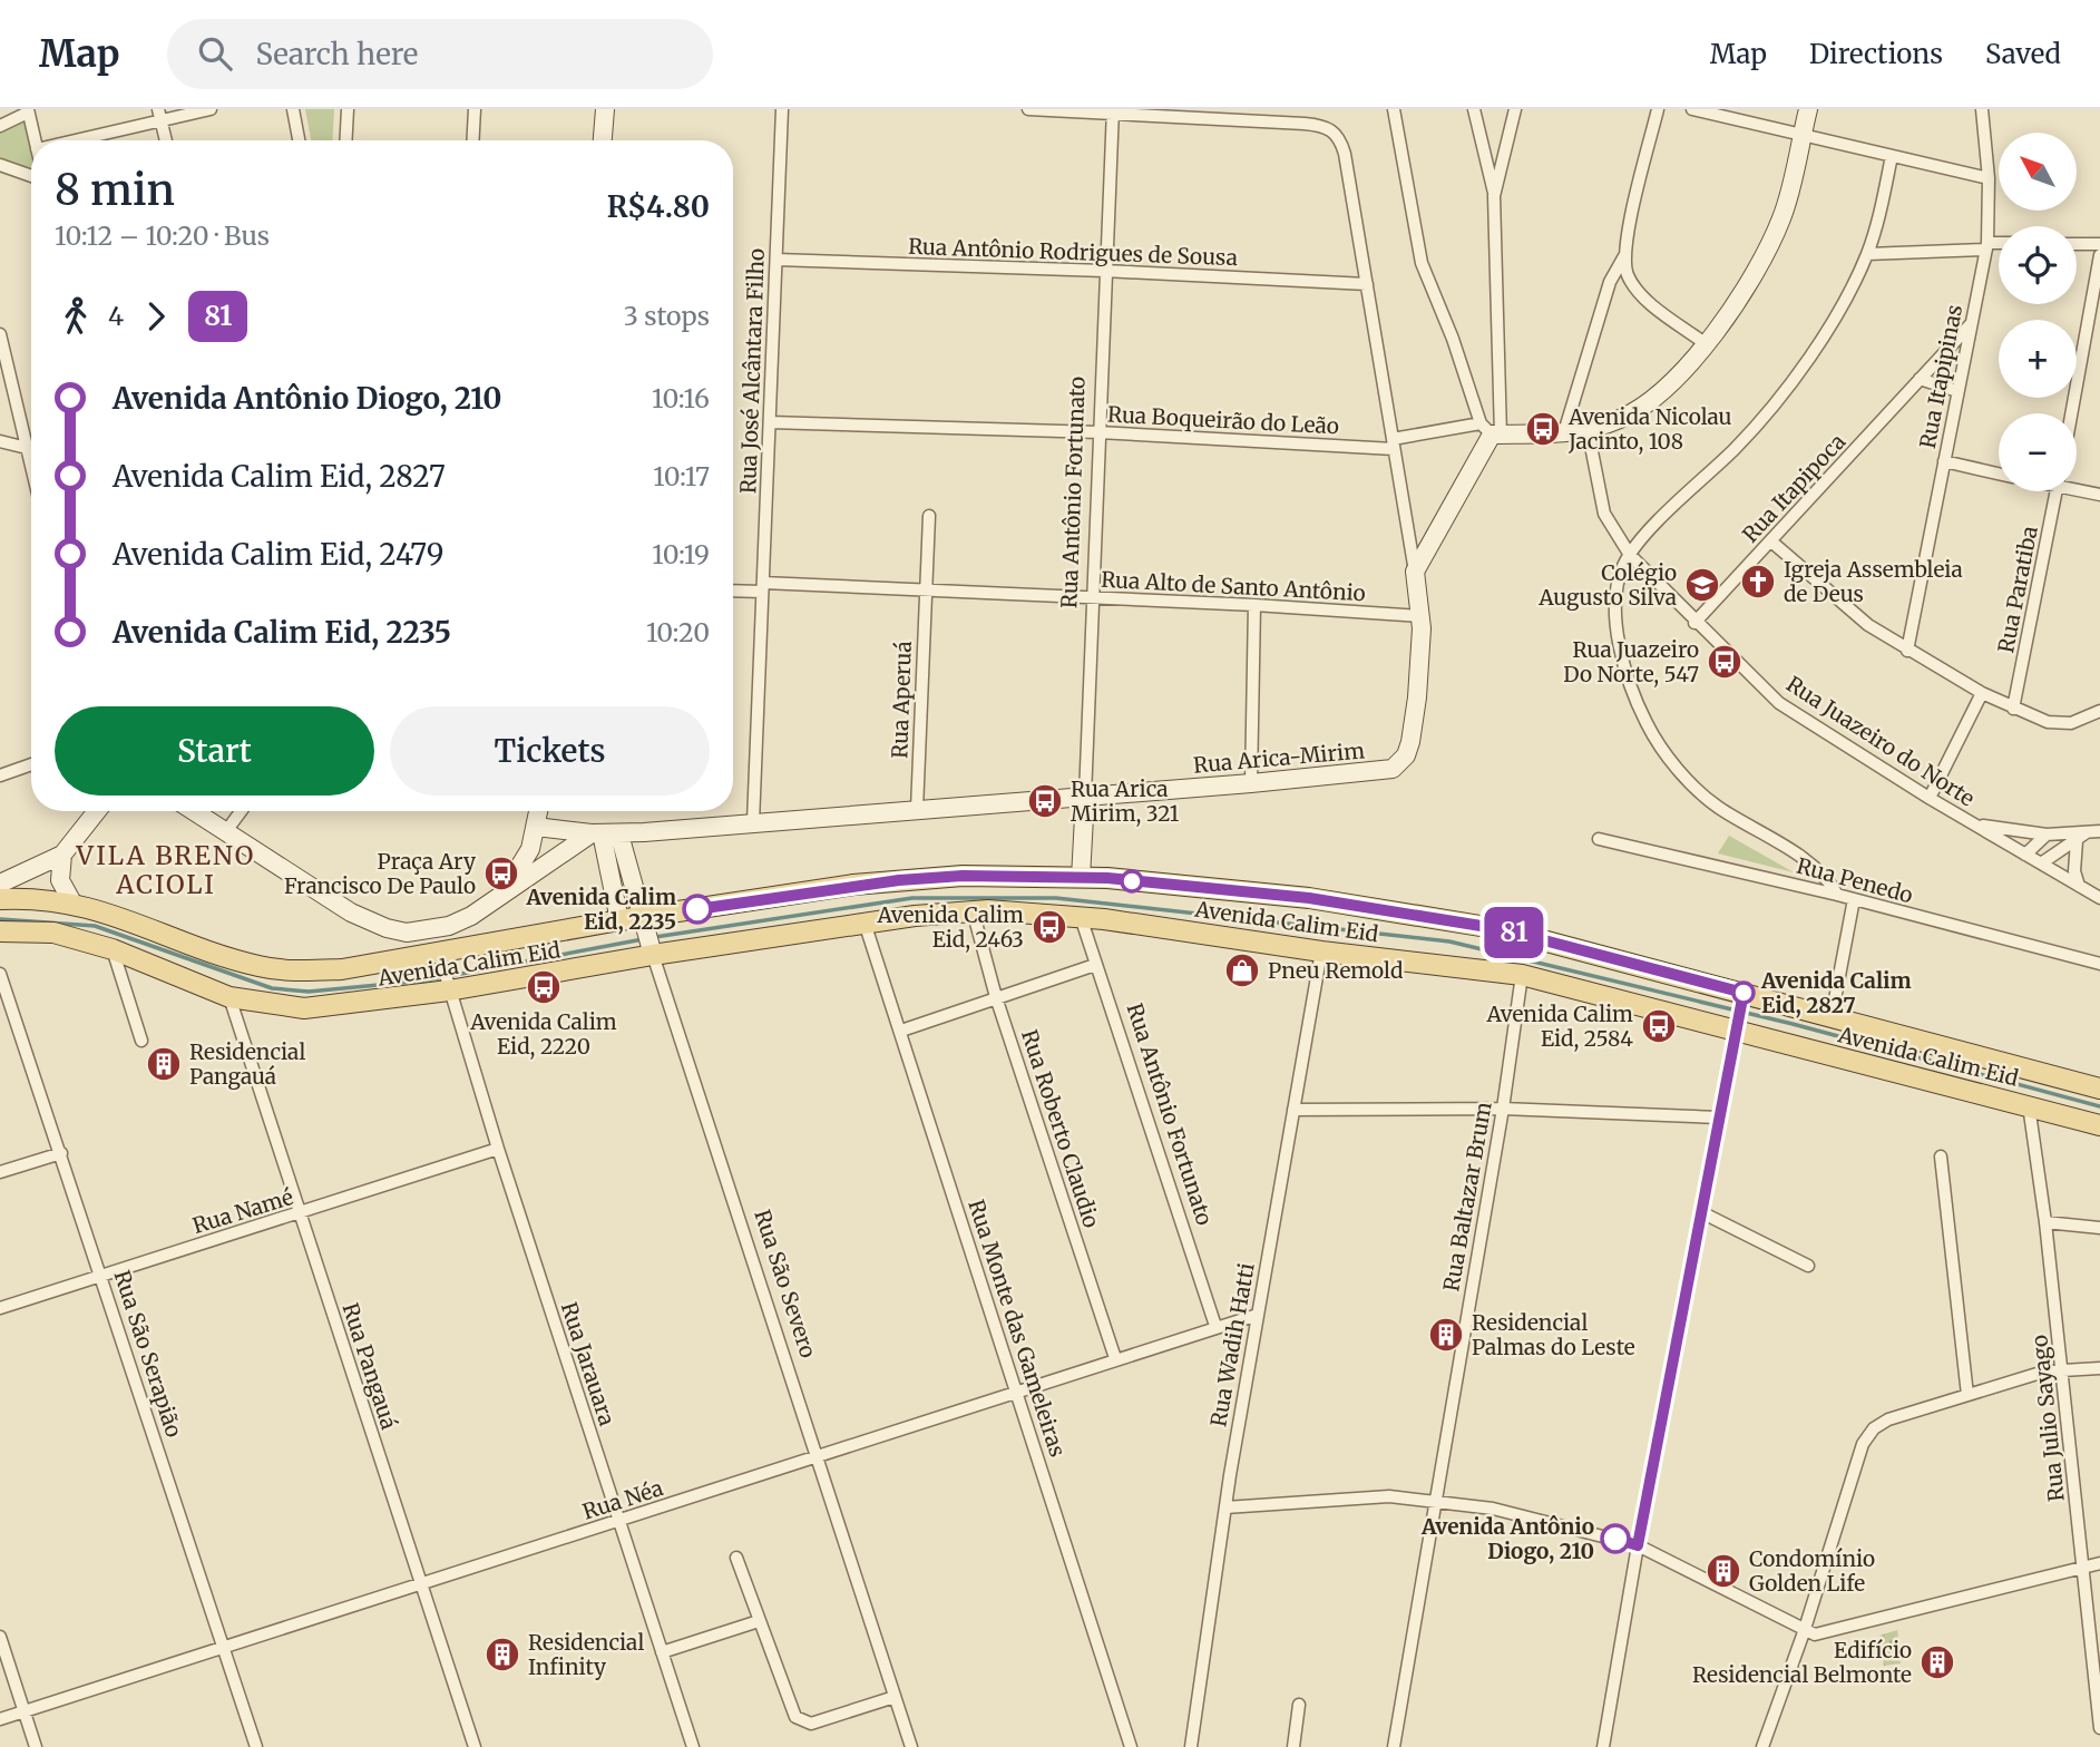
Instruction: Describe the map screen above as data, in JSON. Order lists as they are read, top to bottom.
{
  "streets": {
    "main road": ["Avenida Calim Eid"],
    "street": [
      "Rua Antônio Rodrigues de Sousa",
      "Rua José Alcântara Filho",
      "Rua Itapipinas",
      "Rua Boqueirão do Leão",
      "Rua Itapipoca",
      "Rua Antônio Fortunato",
      "Rua Alto de Santo Antônio",
      "Rua Paratiba",
      "Rua Aperuá",
      "Rua Juazeiro do Norte",
      "Rua Arica-Mirim",
      "Rua Penedo",
      "Rua Roberto Claudio",
      "Rua Baltazar Brum",
      "Rua Namé",
      "Rua São Severo",
      "Rua Monte das Gameleiras",
      "Rua Wadih Hatti",
      "Rua São Serapião",
      "Rua Jarauara",
      "Rua Pangauá",
      "Rua Julio Sayago",
      "Rua Néa"
    ]
  },
  "crossings": [
    ["Rua Antônio Rodrigues de Sousa", "Rua José Alcântara Filho"],
    ["Rua Antônio Rodrigues de Sousa", "Rua Antônio Fortunato"],
    ["Rua Antônio Rodrigues de Sousa", "Rua Arica-Mirim"],
    ["Rua José Alcântara Filho", "Rua Boqueirão do Leão"],
    ["Rua José Alcântara Filho", "Rua Alto de Santo Antônio"],
    ["Rua José Alcântara Filho", "Rua Arica-Mirim"],
    ["Rua Itapipinas", "Rua Itapipoca"],
    ["Rua Boqueirão do Leão", "Rua Antônio Fortunato"],
    ["Rua Boqueirão do Leão", "Rua Arica-Mirim"],
    ["Rua Itapipoca", "Rua Juazeiro do Norte"],
    ["Rua Antônio Fortunato", "Rua Alto de Santo Antônio"],
    ["Rua Antônio Fortunato", "Rua Arica-Mirim"],
    ["Rua Antônio Fortunato", "Avenida Calim Eid"],
    ["Rua Antônio Fortunato", "Rua Néa"],
    ["Rua Alto de Santo Antônio", "Rua Aperuá"],
    ["Rua Alto de Santo Antônio", "Rua Arica-Mirim"],
    ["Rua Aperuá", "Rua Arica-Mirim"],
    ["Rua Arica-Mirim", "Rua São Severo"],
    ["Avenida Calim Eid", "Rua Roberto Claudio"],
    ["Avenida Calim Eid", "Rua Baltazar Brum"],
    ["Avenida Calim Eid", "Rua São Severo"],
    ["Avenida Calim Eid", "Rua Monte das Gameleiras"],
    ["Avenida Calim Eid", "Rua Wadih Hatti"],
    ["Avenida Calim Eid", "Rua Jarauara"],
    ["Avenida Calim Eid", "Rua Pangauá"],
    ["Avenida Calim Eid", "Rua Julio Sayago"],
    ["Rua Roberto Claudio", "Rua Néa"],
    ["Rua Namé", "Rua São Serapião"],
    ["Rua Namé", "Rua Jarauara"],
    ["Rua Namé", "Rua Pangauá"],
    ["Rua São Severo", "Rua Néa"],
    ["Rua Monte das Gameleiras", "Rua Néa"],
    ["Rua Wadih Hatti", "Rua Néa"],
    ["Rua São Serapião", "Rua Néa"],
    ["Rua Jarauara", "Rua Néa"],
    ["Rua Pangauá", "Rua Néa"]
  ],
  "districts": ["VILA BRENO ACIOLI"],
  "places": {
    "bus stop": [
      "Avenida Nicolau Jacinto, 108",
      "Rua Juazeiro Do Norte, 547",
      "Rua Arica Mirim, 321",
      "Praça Ary Francisco De Paulo",
      "Avenida Calim Eid, 2463",
      "Avenida Calim Eid, 2220",
      "Avenida Calim Eid, 2584"
    ],
    "church": ["Igreja Assembleia de Deus"],
    "school or university": ["Colégio Augusto Silva"],
    "other": ["Avenida Calim Eid, 2235", "Avenida Calim Eid, 2827", "Avenida Antônio Diogo, 210"],
    "shop": ["Pneu Remold"],
    "building": [
      "Residencial Pangauá",
      "Residencial Palmas do Leste",
      "Condomínio Golden Life",
      "Residencial Infinity",
      "Edifício Residencial Belmonte"
    ]
  },
  "lines": ["bus line 81"],
  "north": "top left",
  "page": {
    "header": "Map",
    "search": "Search here",
    "nav": ["Map", "Directions", "Saved"],
    "on_map": "81",
    "map_buttons": ["+", "−"],
    "heading": ["8 min", "10:12 – 10:20 · Bus", "R$4.80"],
    "legs": ["4", "81", "3 stops"],
    "list": [
      {
        "name": "Avenida Antônio Diogo, 210",
        "value": "10:16"
      },
      {
        "name": "Avenida Calim Eid, 2827",
        "value": "10:17"
      },
      {
        "name": "Avenida Calim Eid, 2479",
        "value": "10:19"
      },
      {
        "name": "Avenida Calim Eid, 2235",
        "value": "10:20"
      }
    ],
    "buttons": ["Start", "Tickets"]
  }
}
